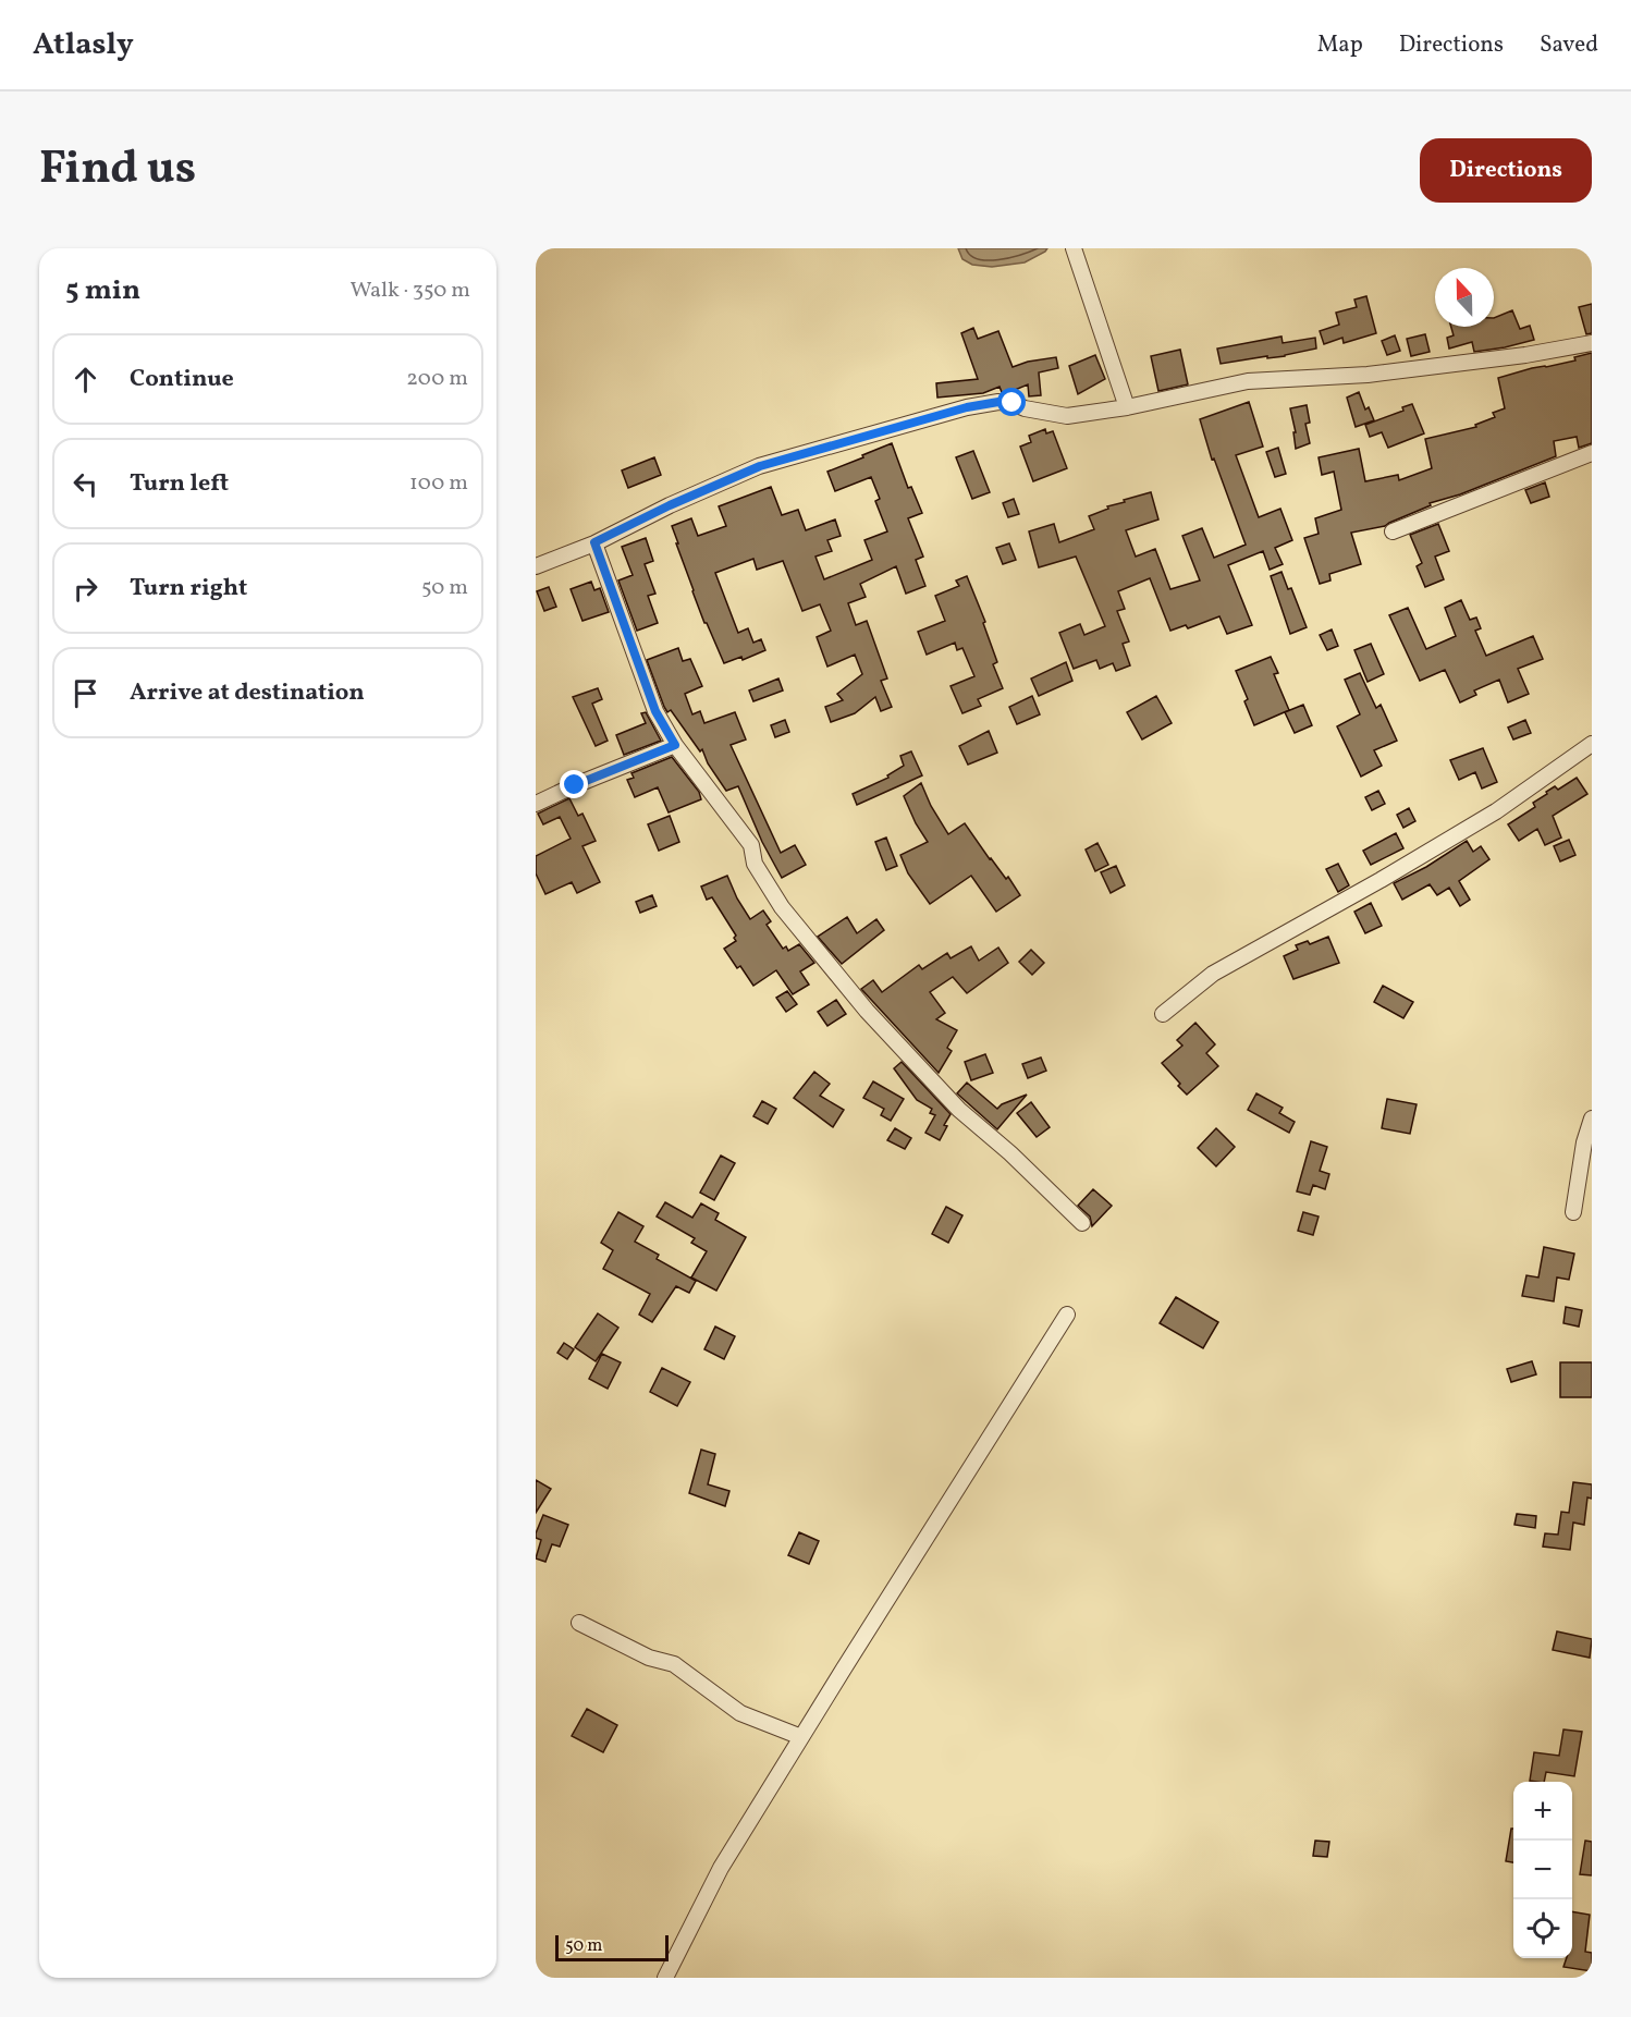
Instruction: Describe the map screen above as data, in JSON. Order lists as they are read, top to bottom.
{
  "scale_bar": "50 m",
  "north": "top",
  "page": {
    "header": "Atlasly",
    "nav": ["Map", "Directions", "Saved"],
    "title": "Find us",
    "buttons": "Directions",
    "heading": ["5 min", "Walk · 350 m"],
    "list": [
      ["Continue", "200 m"],
      ["Turn left", "100 m"],
      ["Turn right", "50 m"],
      "Arrive at destination"
    ],
    "map_buttons": ["+", "−"],
    "scale": "50 m"
  }
}
